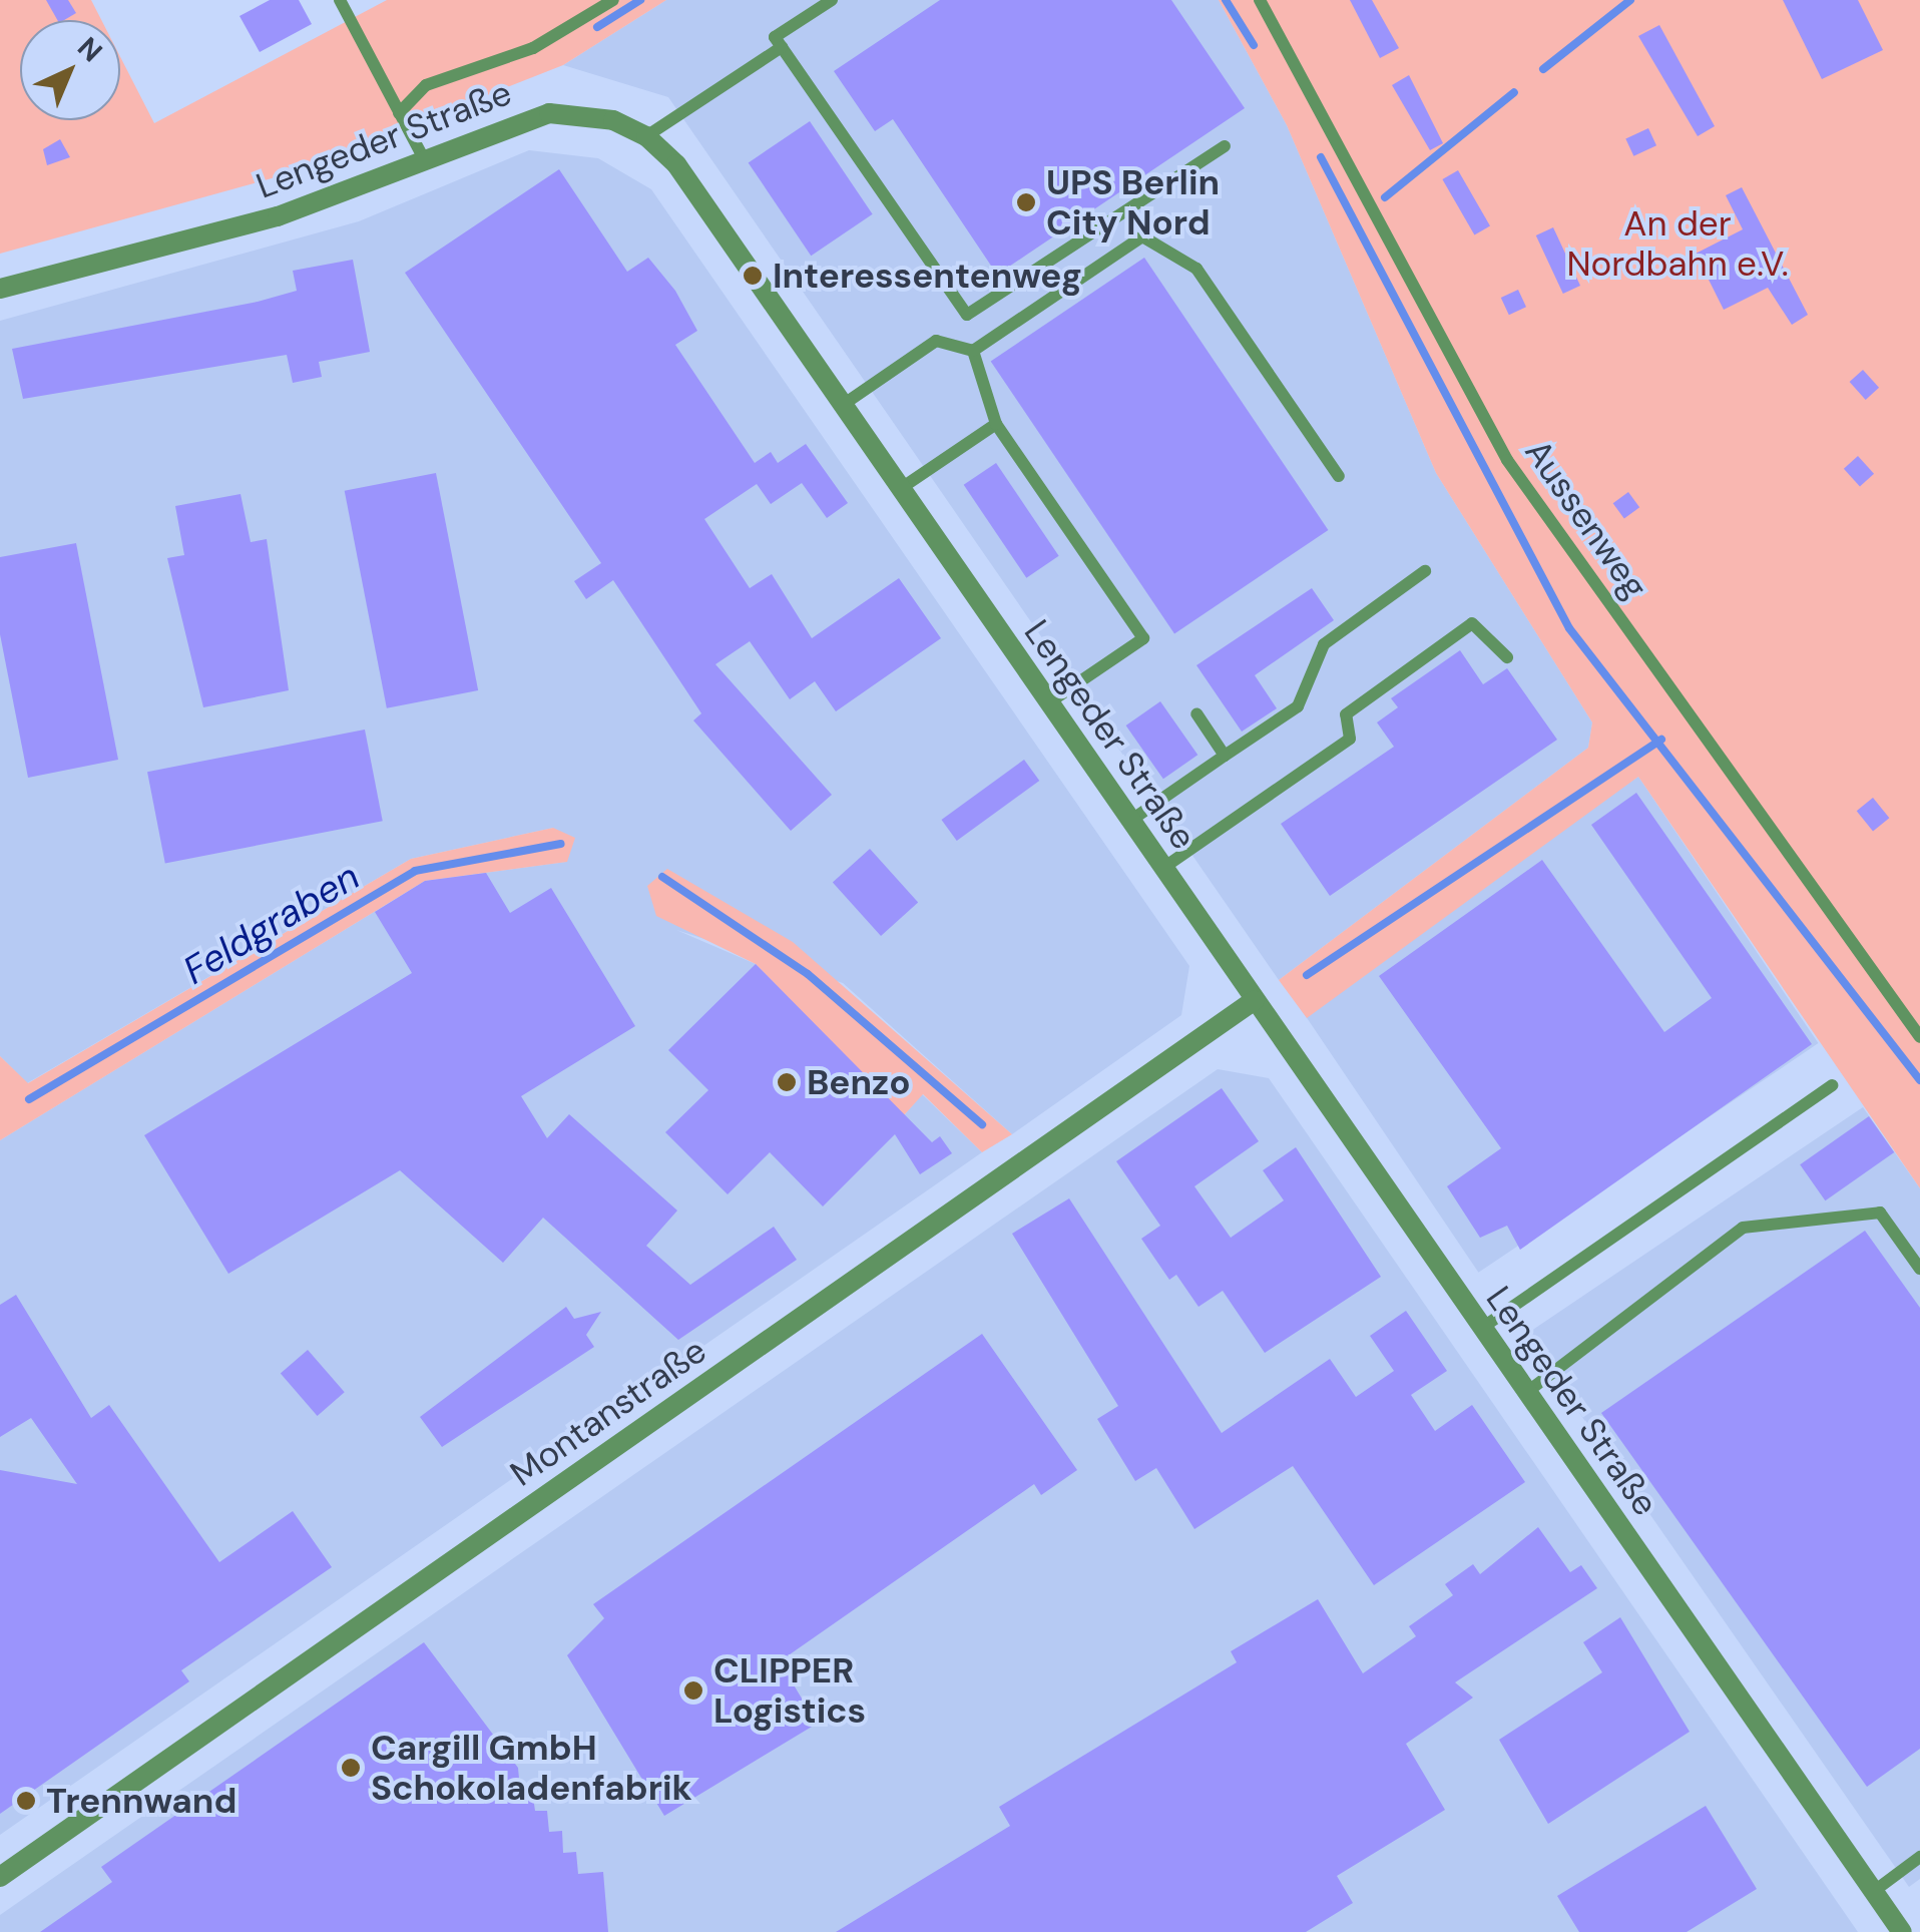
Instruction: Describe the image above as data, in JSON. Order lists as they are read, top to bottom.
{
  "streets": {
    "street": ["Lengeder Straße", "Montanstraße"],
    "lane": ["Aussenweg"]
  },
  "crossings": [
    ["Lengeder Straße", "Montanstraße"]
  ],
  "water": ["Feldgraben"],
  "parks": ["An der Nordbahn e.V."],
  "places": [
    "UPS Berlin City Nord",
    "Interessentenweg",
    "Benzo",
    "CLIPPER Logistics",
    "Cargill GmbH Schokoladenfabrik",
    "Trennwand"
  ],
  "north": "top right"
}
